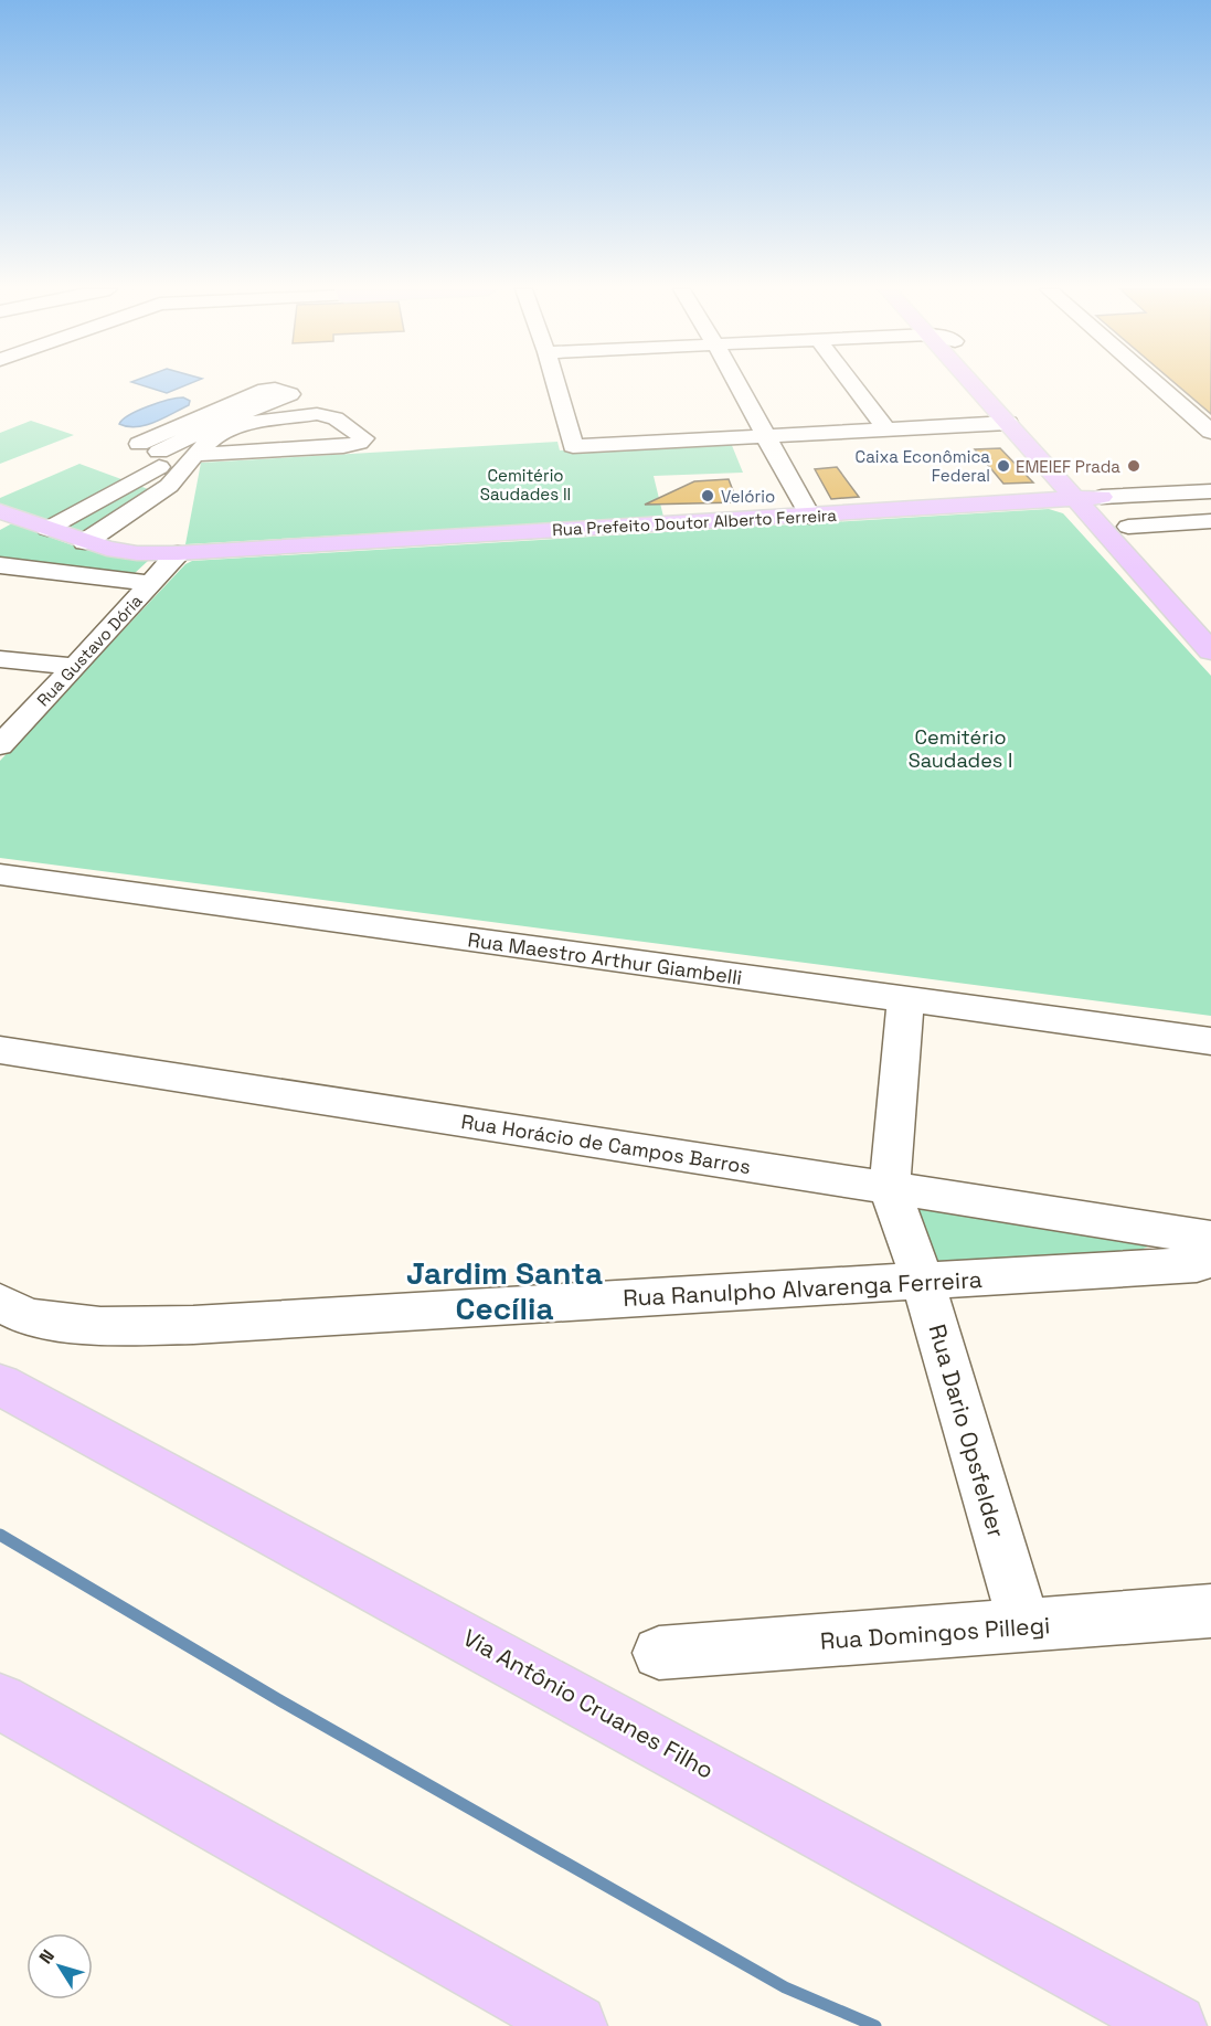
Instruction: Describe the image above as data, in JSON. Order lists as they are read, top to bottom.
{
  "streets": {
    "main road": ["Rua Prefeito Doutor Alberto Ferreira", "Via Antônio Cruanes Filho"],
    "street": [
      "Rua Gustavo Dória",
      "Rua Maestro Arthur Giambelli",
      "Rua Horácio de Campos Barros",
      "Rua Ranulpho Alvarenga Ferreira",
      "Rua Dario Opsfelder",
      "Rua Domingos Pillegi"
    ]
  },
  "crossings": [
    ["Rua Prefeito Doutor Alberto Ferreira", "Rua Gustavo Dória"],
    ["Rua Maestro Arthur Giambelli", "Rua Dario Opsfelder"],
    ["Rua Horácio de Campos Barros", "Rua Dario Opsfelder"],
    ["Rua Ranulpho Alvarenga Ferreira", "Rua Dario Opsfelder"],
    ["Rua Dario Opsfelder", "Rua Domingos Pillegi"]
  ],
  "districts": ["Jardim Santa Cecília"],
  "parks": ["Cemitério Saudades II", "Cemitério Saudades I"],
  "places": ["Caixa Econômica Federal", "EMEIEF Prada", "Velório"],
  "north": "top left"
}
